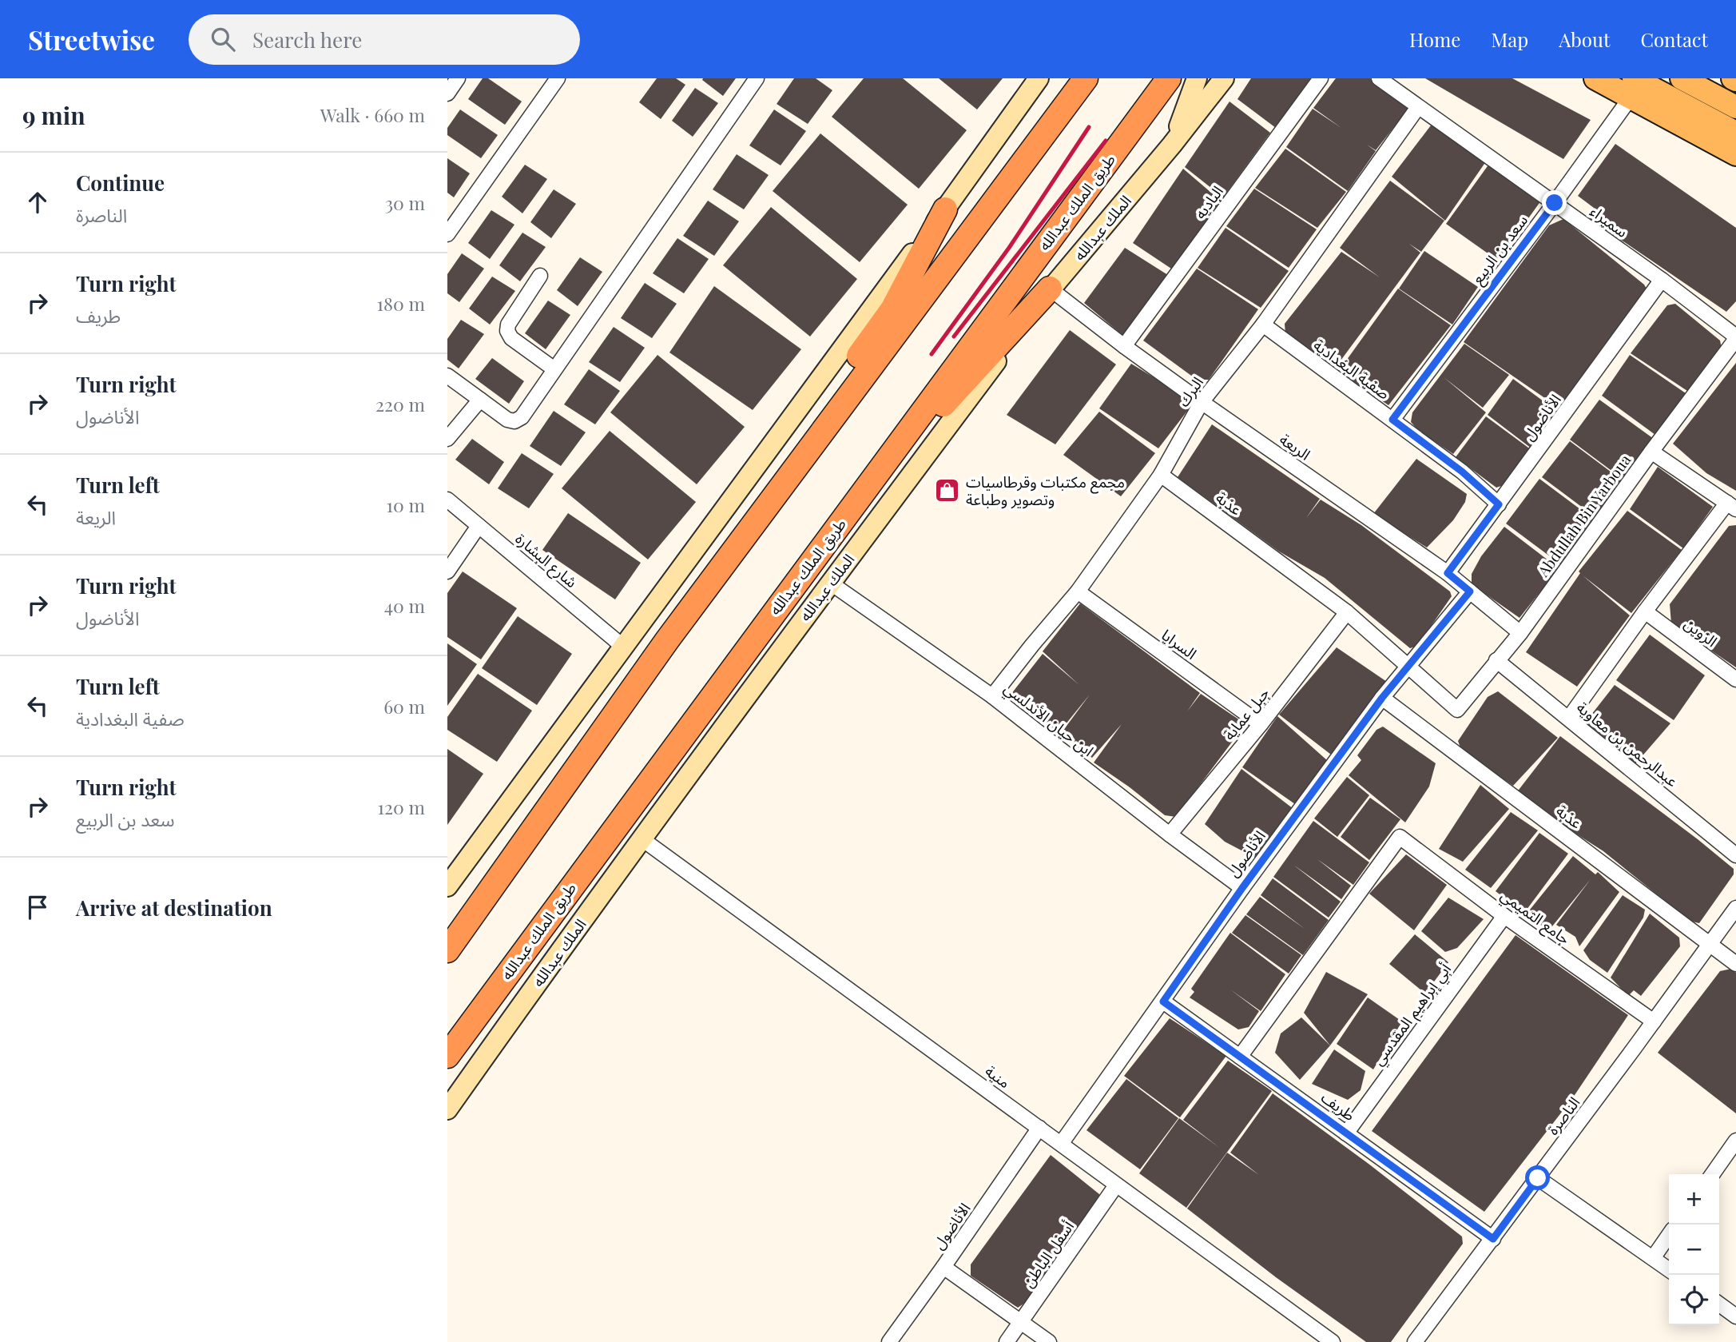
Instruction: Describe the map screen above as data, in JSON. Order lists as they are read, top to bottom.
{
  "streets": {
    "highway": ["طريق الملك عبدالله"],
    "main road": ["الملك عبدالله"],
    "street": [
      "الباديه",
      "سميراء",
      "سعد بن الربيع",
      "صفية البغدادية",
      "البرك",
      "الأناضول",
      "الريعة",
      "عذبة",
      "Abdullah Bin Yarboua",
      "شارع البشارة",
      "الزوين",
      "السرايا",
      "جبل عماية",
      "ابن حيان الأندلسي",
      "عبدالرحمن بن معاوية",
      "جامع التميمي",
      "أبي إبراهيم المقدسي",
      "منية",
      "طريف",
      "الناصرة",
      "أسفل الباطن"
    ]
  },
  "crossings": [
    ["الباديه", "الريعة"],
    ["سميراء", "سعد بن الربيع"],
    ["سميراء", "البرك"],
    ["سميراء", "الأناضول"],
    ["سميراء", "Abdullah Bin Yarboua"],
    ["الملك عبدالله", "الريعة"],
    ["الملك عبدالله", "ابن حيان الأندلسي"],
    ["الملك عبدالله", "منية"],
    ["سعد بن الربيع", "صفية البغدادية"],
    ["صفية البغدادية", "البرك"],
    ["صفية البغدادية", "الأناضول"],
    ["البرك", "الريعة"],
    ["البرك", "عذبة"],
    ["البرك", "السرايا"],
    ["البرك", "ابن حيان الأندلسي"],
    ["الأناضول", "الريعة"],
    ["الأناضول", "عذبة"],
    ["الأناضول", "ابن حيان الأندلسي"],
    ["الأناضول", "منية"],
    ["الأناضول", "طريف"],
    ["الريعة", "Abdullah Bin Yarboua"],
    ["عذبة", "Abdullah Bin Yarboua"],
    ["عذبة", "جبل عماية"],
    ["عذبة", "الناصرة"],
    ["Abdullah Bin Yarboua", "عبدالرحمن بن معاوية"],
    ["السرايا", "جبل عماية"],
    ["جبل عماية", "ابن حيان الأندلسي"],
    ["جامع التميمي", "أبي إبراهيم المقدسي"],
    ["جامع التميمي", "طريف"],
    ["جامع التميمي", "الناصرة"],
    ["أبي إبراهيم المقدسي", "طريف"],
    ["منية", "أسفل الباطن"],
    ["طريف", "الناصرة"]
  ],
  "places": {
    "shop": ["مجمع مكتبات وقرطاسيات وتصوير وطباعة"]
  },
  "page": {
    "header": "Streetwise",
    "search": "Search here",
    "nav": [
      "Home",
      "Map",
      "About",
      "Contact"
    ],
    "heading": ["9 min", "Walk · 660 m"],
    "list": [
      ["Continue", "الناصرة", "30 m"],
      ["Turn right", "طريف", "180 m"],
      ["Turn right", "الأناضول", "220 m"],
      ["Turn left", "الريعة", "10 m"],
      ["Turn right", "الأناضول", "40 m"],
      ["Turn left", "صفية البغدادية", "60 m"],
      ["Turn right", "سعد بن الربيع", "120 m"],
      "Arrive at destination"
    ],
    "map_buttons": ["+", "−"]
  }
}
